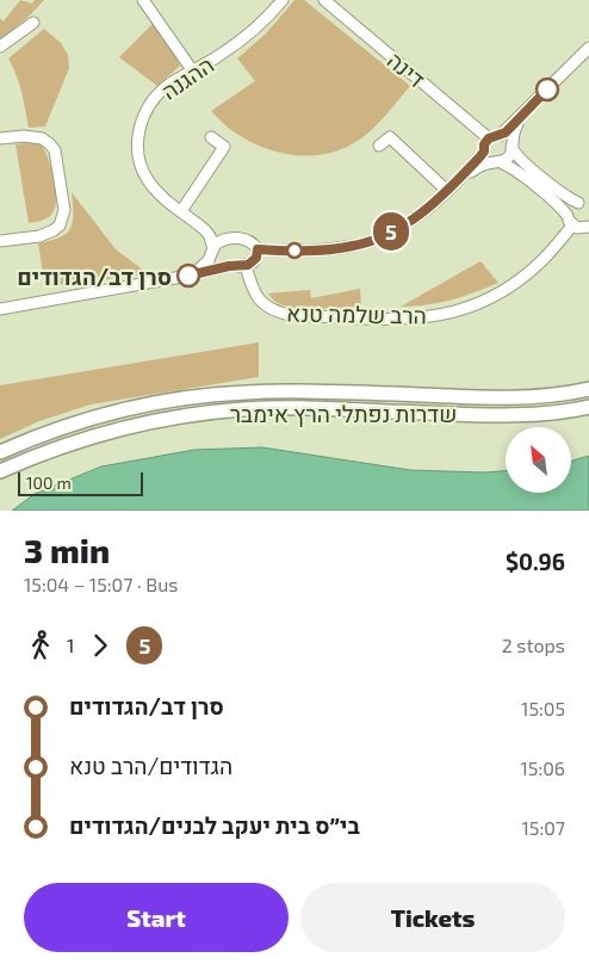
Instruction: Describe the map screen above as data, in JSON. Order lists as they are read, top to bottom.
{
  "streets": {
    "main road": ["שדרות נפתלי הרץ אימבר"],
    "street": ["דינה", "ההגנה", "הרב שלמה טנא"]
  },
  "crossings": [
    ["ההגנה", "הרב שלמה טנא"]
  ],
  "places": ["סרן דב/הגדודים"],
  "lines": ["bus line 5"],
  "scale_bar": "100 m",
  "north": "top left",
  "page": {
    "on_map": "5",
    "scale": "100 m",
    "heading": ["3 min", "15:04 – 15:07 · Bus", "$0.96"],
    "legs": ["1", "5", "2 stops"],
    "list": [
      {
        "name": "סרן דב/הגדודים",
        "value": "15:05"
      },
      {
        "name": "הגדודים/הרב טנא",
        "value": "15:06"
      },
      {
        "name": "בי״ס בית יעקב לבנים/הגדודים",
        "value": "15:07"
      }
    ],
    "buttons": ["Start", "Tickets"]
  }
}
